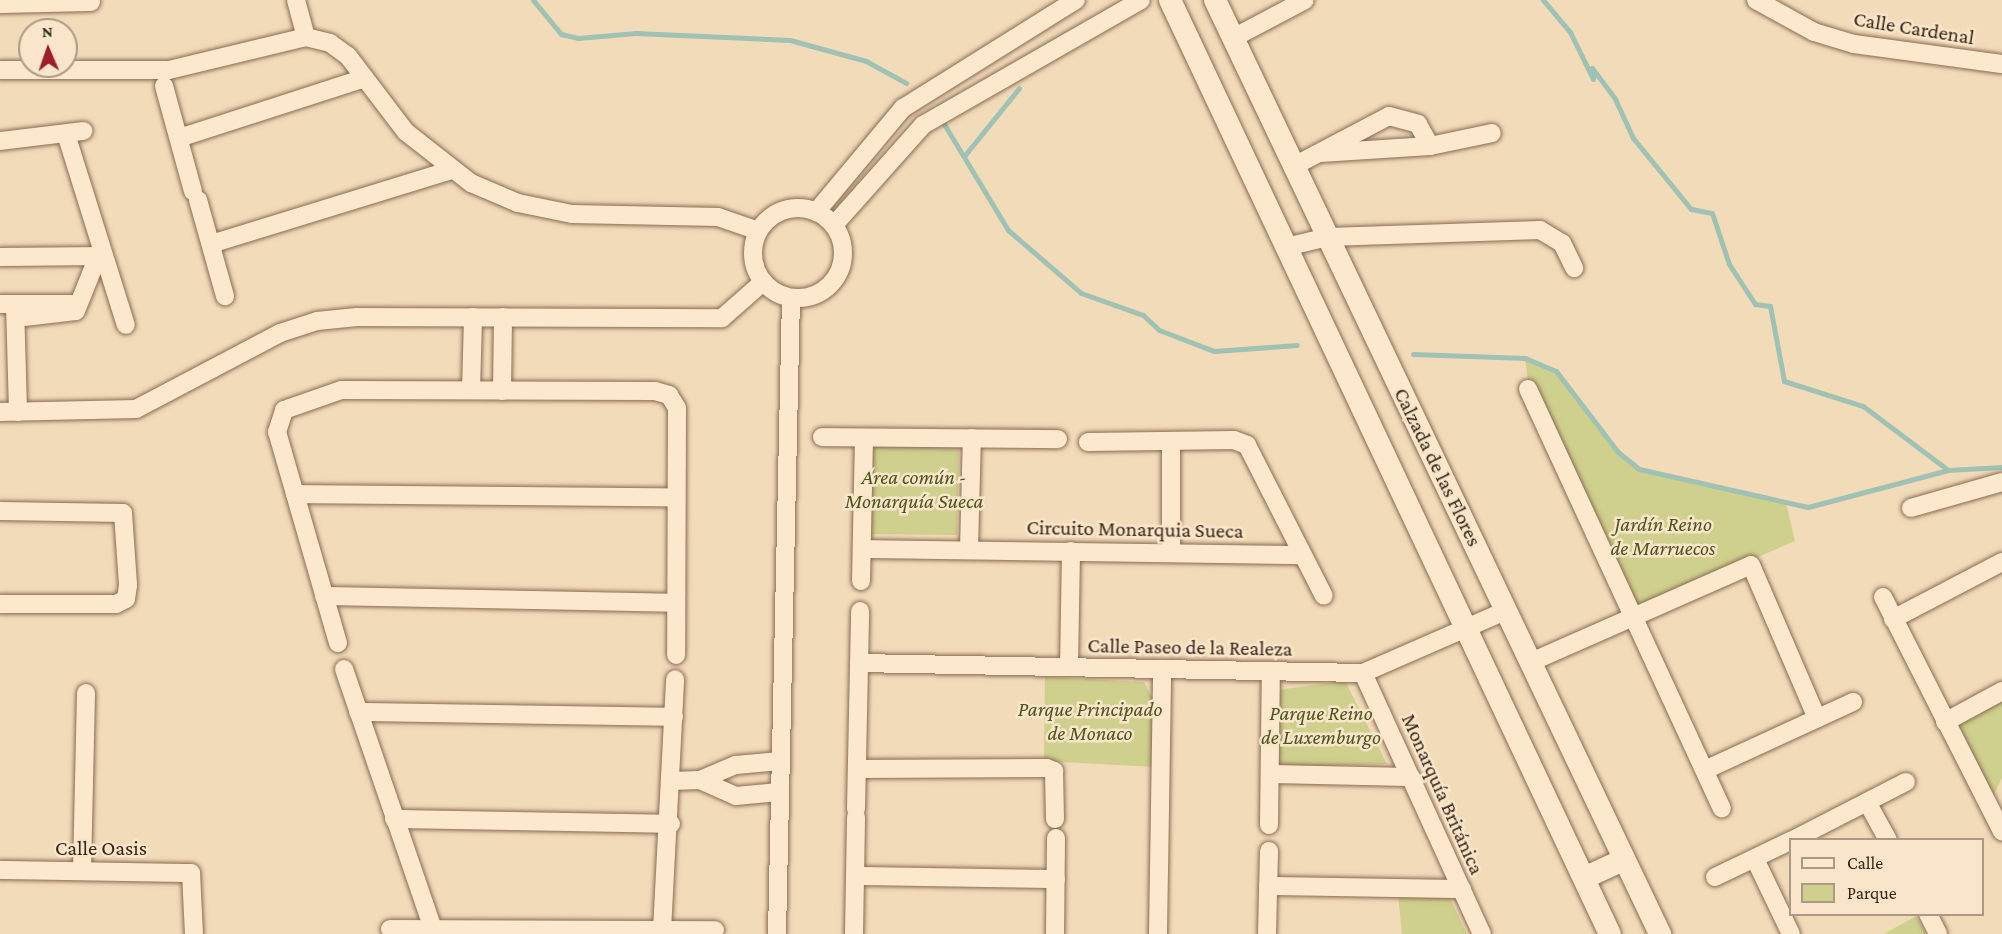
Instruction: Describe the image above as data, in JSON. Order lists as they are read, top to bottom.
{
  "streets": {
    "street": [
      "Calle Cardenal",
      "Calzada de las Flores",
      "Circuito Monarquia Sueca",
      "Calle Paseo de la Realeza",
      "Monarquía Británica",
      "Calle Oasis"
    ]
  },
  "crossings": [
    ["Calzada de las Flores", "Calle Paseo de la Realeza"],
    ["Calle Paseo de la Realeza", "Monarquía Británica"]
  ],
  "parks": [
    "Area común - Monarquía Sueca",
    "Jardín Reino de Marruecos",
    "Parque Principado de Monaco",
    "Parque Reino de Luxemburgo"
  ],
  "legend": ["Calle", "Parque"],
  "north": "top"
}
